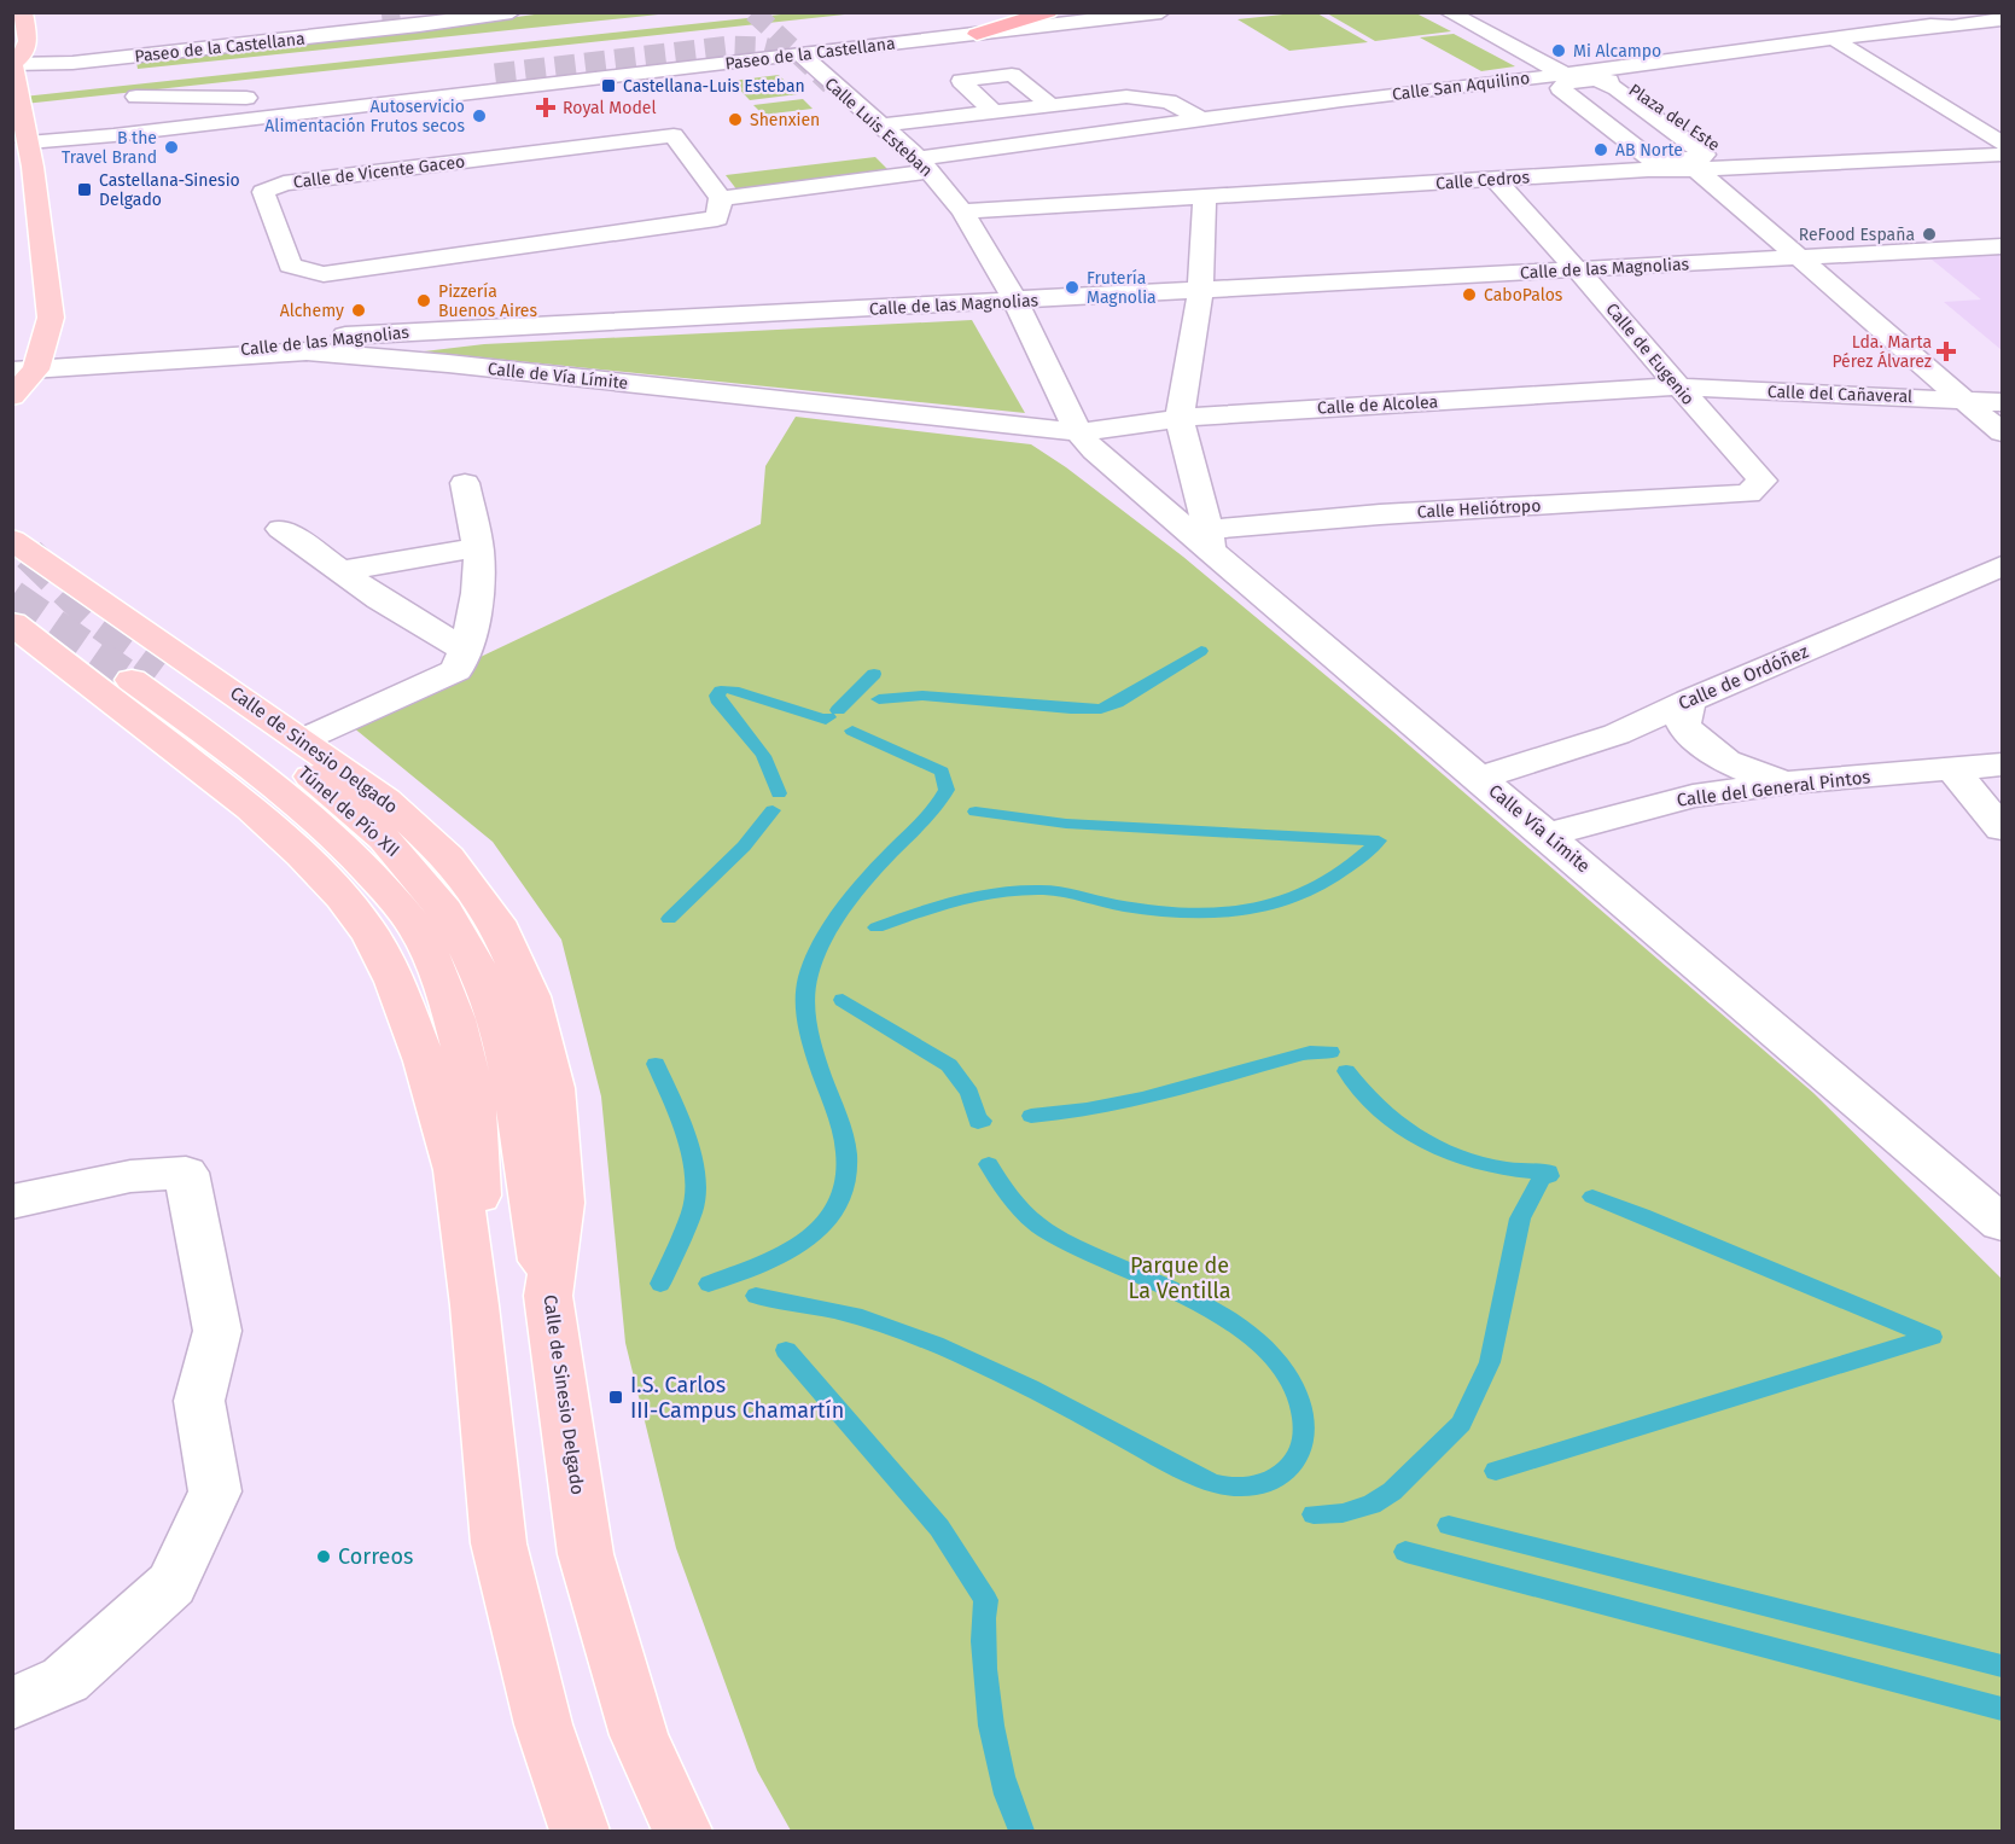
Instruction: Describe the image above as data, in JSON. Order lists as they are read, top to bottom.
{
  "streets": {
    "main road": ["Calle de Sinesio Delgado", "Túnel de Pío XII"],
    "street": [
      "Paseo de la Castellana",
      "Calle San Aquilino",
      "Plaza del Este",
      "Calle Luis Esteban",
      "Calle de Vicente Gaceo",
      "Calle Cedros",
      "Calle de las Magnolias",
      "Calle de Eugenio",
      "Calle de Vía Límite",
      "Calle del Cañaveral",
      "Calle de Alcolea",
      "Calle Heliótropo",
      "Calle de Ordóñez",
      "Calle del General Pintos",
      "Calle Vía Límite"
    ]
  },
  "crossings": [
    ["Paseo de la Castellana", "Calle Luis Esteban"],
    ["Calle San Aquilino", "Plaza del Este"],
    ["Calle San Aquilino", "Calle Luis Esteban"],
    ["Plaza del Este", "Calle Cedros"],
    ["Calle Luis Esteban", "Calle Cedros"],
    ["Calle Luis Esteban", "Calle de las Magnolias"],
    ["Calle Luis Esteban", "Calle de Vía Límite"],
    ["Calle Luis Esteban", "Calle de Alcolea"],
    ["Calle Luis Esteban", "Calle Vía Límite"],
    ["Calle Cedros", "Calle de Eugenio"],
    ["Calle de las Magnolias", "Calle de Eugenio"],
    ["Calle de las Magnolias", "Calle de Vía Límite"],
    ["Calle de Eugenio", "Calle del Cañaveral"],
    ["Calle de Eugenio", "Calle de Alcolea"],
    ["Calle de Eugenio", "Calle Heliótropo"],
    ["Calle de Vía Límite", "Calle de Alcolea"],
    ["Calle de Vía Límite", "Calle Vía Límite"],
    ["Calle del Cañaveral", "Calle de Alcolea"],
    ["Calle de Alcolea", "Calle Vía Límite"],
    ["Calle Heliótropo", "Calle Vía Límite"],
    ["Calle de Ordóñez", "Calle Vía Límite"],
    ["Calle de Sinesio Delgado", "Túnel de Pío XII"],
    ["Calle del General Pintos", "Calle Vía Límite"]
  ],
  "parks": ["Parque de La Ventilla"],
  "places": {
    "other": [
      "Mi Alcampo",
      "Autoservicio Alimentación Frutos secos",
      "Shenxien",
      "B the Travel Brand",
      "AB Norte",
      "ReFood España",
      "Frutería Magnolia",
      "CaboPalos",
      "Pizzería Buenos Aires",
      "Alchemy",
      "Correos"
    ],
    "transit": ["Castellana-Luis Esteban", "Castellana-Sinesio Delgado", "I.S. Carlos III-Campus Chamartín"],
    "health": ["Royal Model", "Lda. Marta Pérez Álvarez"]
  }
}
